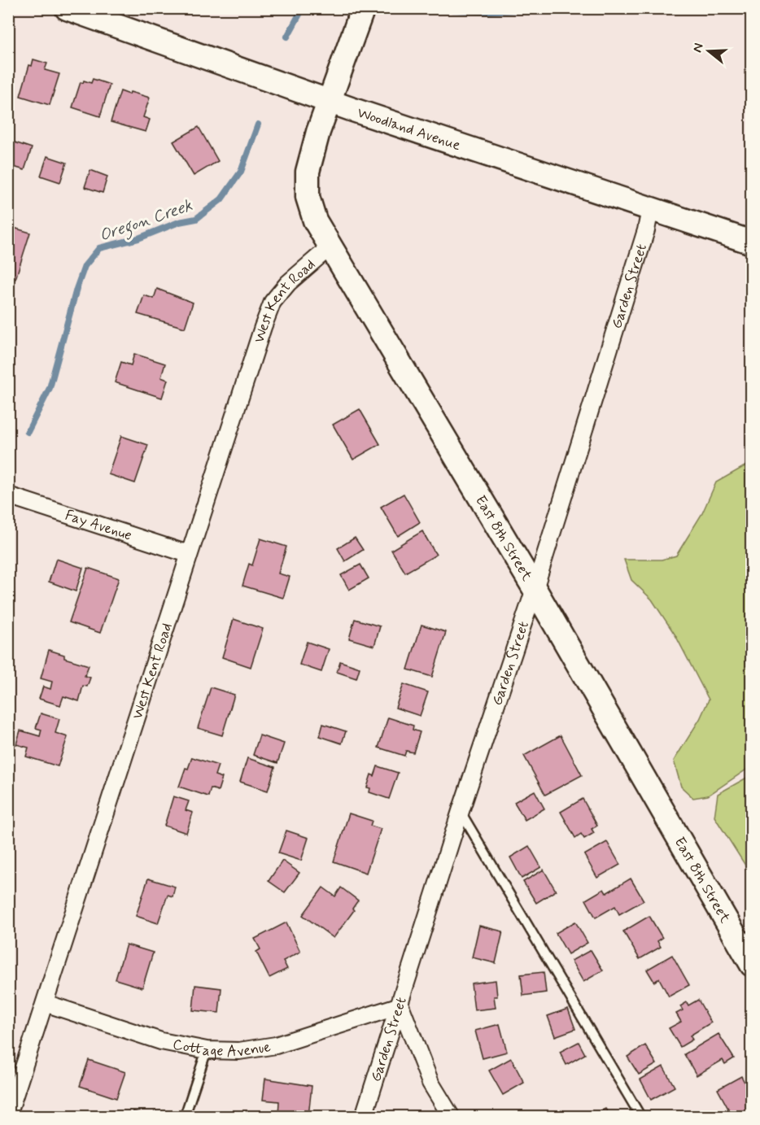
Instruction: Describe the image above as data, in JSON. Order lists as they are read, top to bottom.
{
  "streets": {
    "street": [
      "Woodland Avenue",
      "Garden Street",
      "West Kent Road",
      "Fay Avenue",
      "East 8th Street",
      "Cottage Avenue"
    ]
  },
  "crossings": [
    ["Woodland Avenue", "Garden Street"],
    ["Woodland Avenue", "East 8th Street"],
    ["Garden Street", "East 8th Street"],
    ["Garden Street", "Cottage Avenue"],
    ["West Kent Road", "Fay Avenue"],
    ["West Kent Road", "East 8th Street"],
    ["West Kent Road", "Cottage Avenue"]
  ],
  "water": ["Oregon Creek"],
  "north": "left"
}
